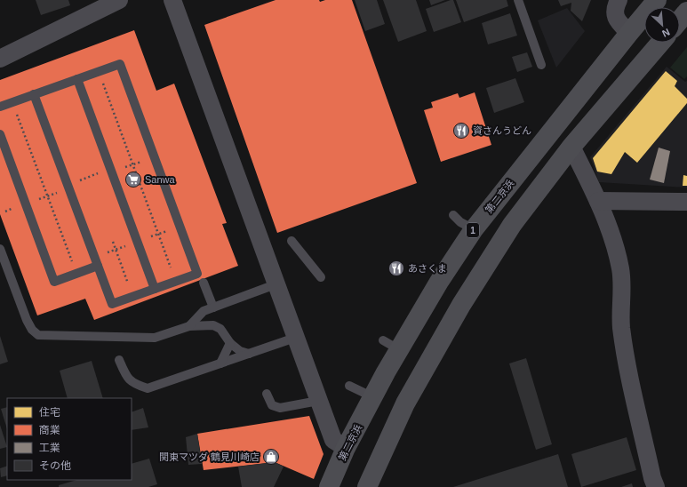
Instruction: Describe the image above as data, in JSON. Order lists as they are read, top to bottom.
{
  "streets": {
    "highway": ["第二京浜", "1"]
  },
  "places": {
    "restaurant": ["資さんうどん", "あさくま"],
    "supermarket": ["Sanwa"],
    "shop": ["関東マツダ 鶴見川崎店"]
  },
  "legend": [
    "住宅",
    "商業",
    "工業",
    "その他"
  ],
  "north": "bottom right"
}
